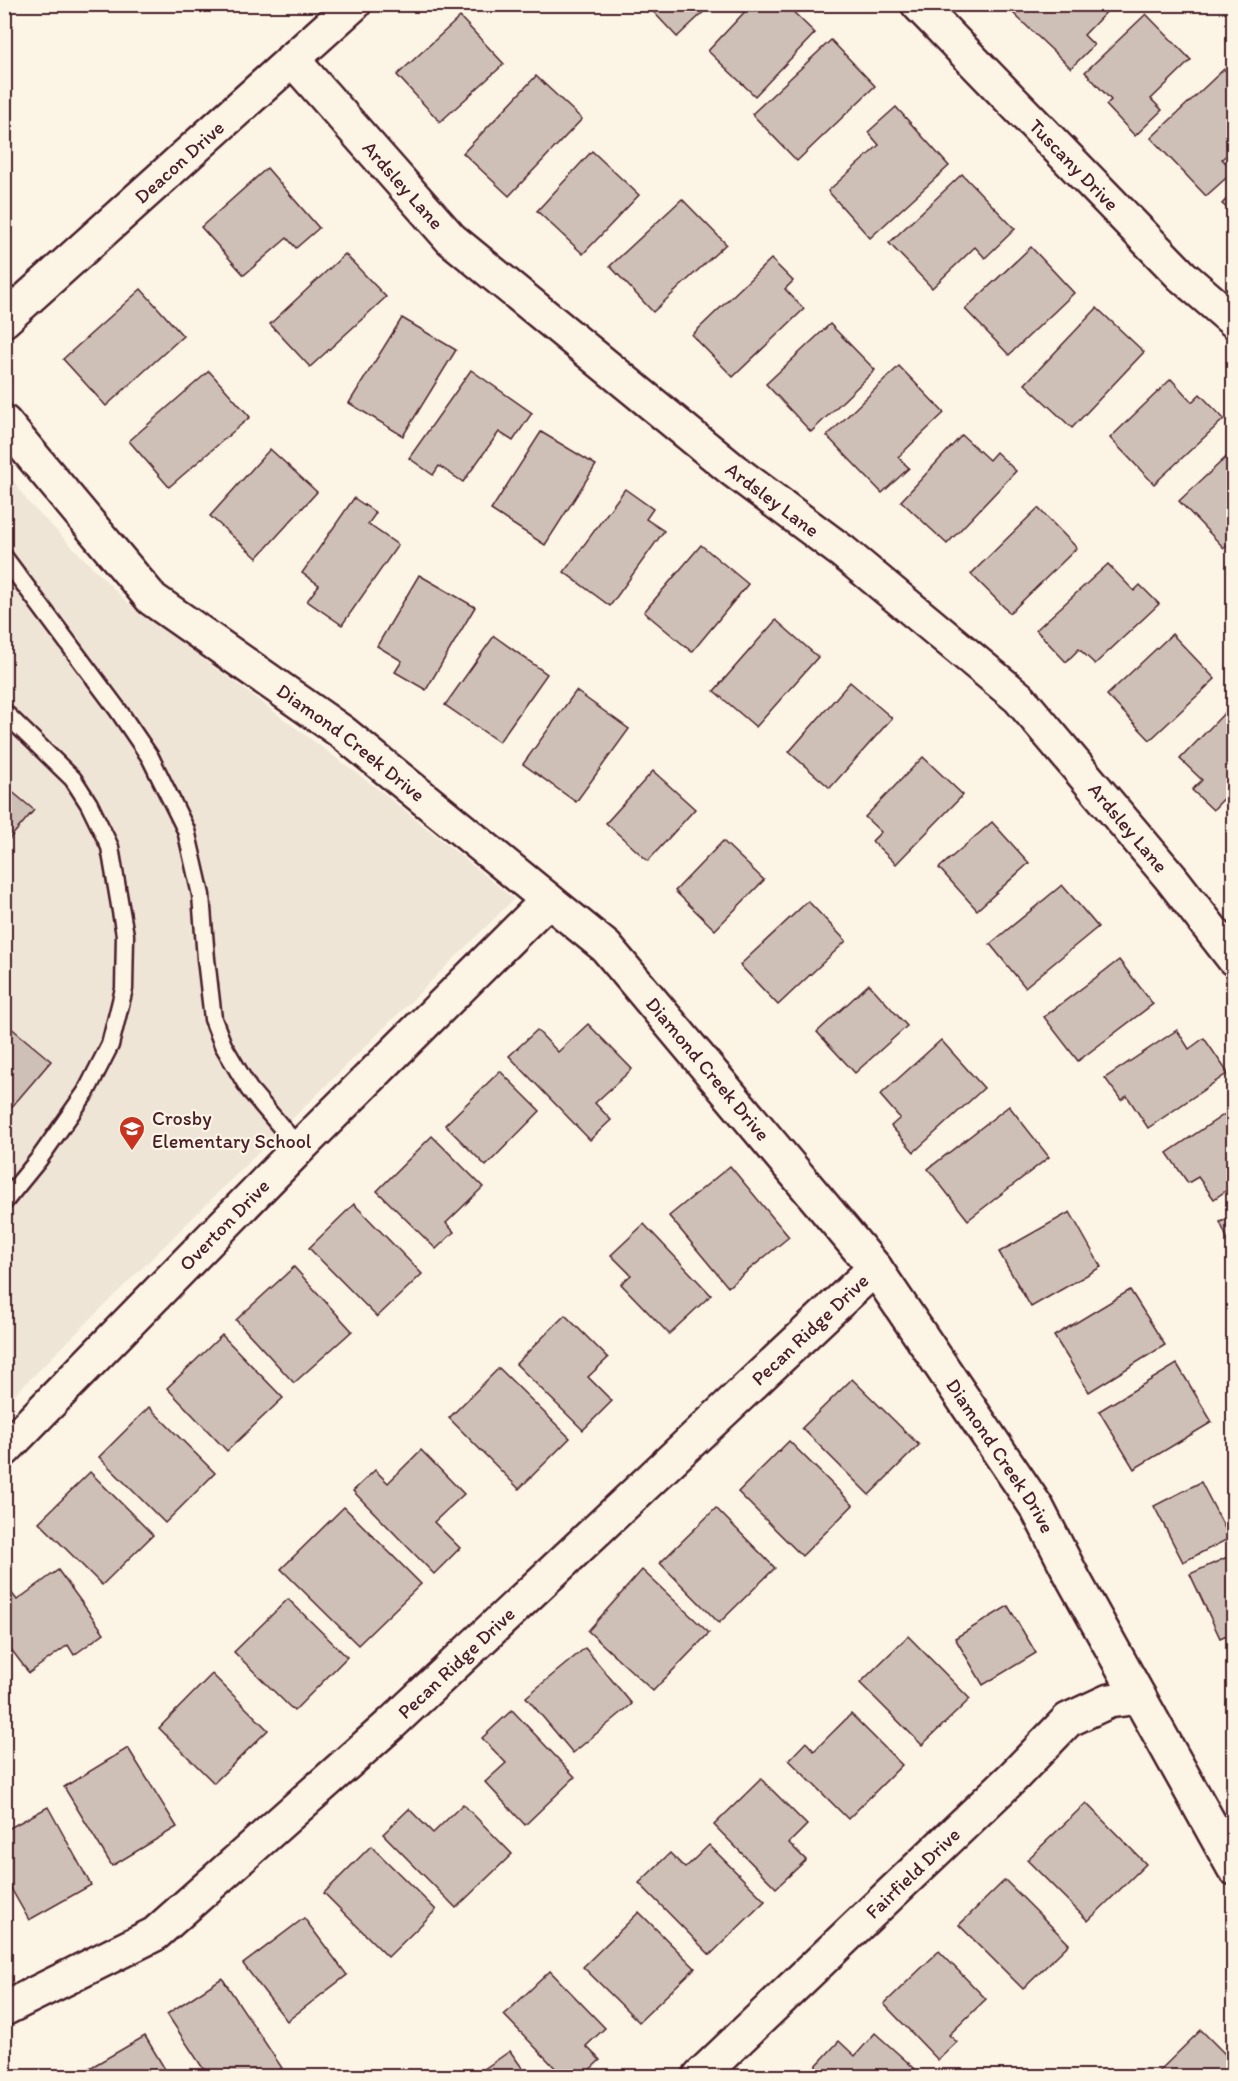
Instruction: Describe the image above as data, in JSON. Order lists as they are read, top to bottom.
{
  "streets": {
    "street": [
      "Deacon Drive",
      "Tuscany Drive",
      "Ardsley Lane",
      "Diamond Creek Drive",
      "Overton Drive",
      "Pecan Ridge Drive",
      "Fairfield Drive"
    ]
  },
  "crossings": [
    ["Deacon Drive", "Ardsley Lane"],
    ["Diamond Creek Drive", "Overton Drive"],
    ["Diamond Creek Drive", "Pecan Ridge Drive"],
    ["Diamond Creek Drive", "Fairfield Drive"]
  ],
  "places": {
    "school or university": ["Crosby Elementary School"]
  }
}
